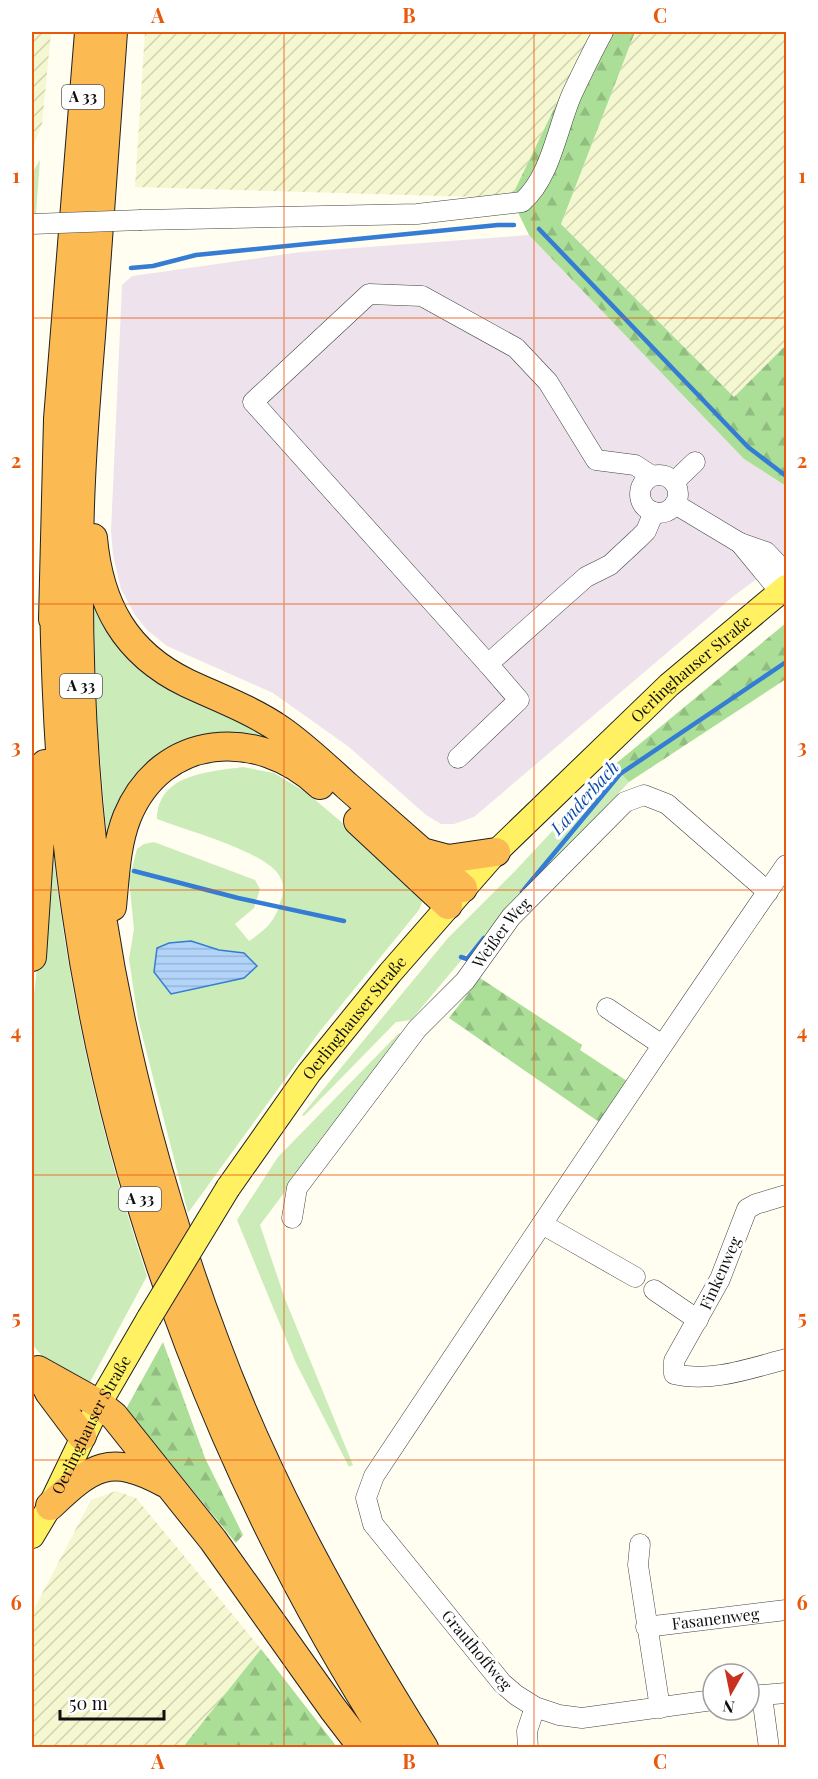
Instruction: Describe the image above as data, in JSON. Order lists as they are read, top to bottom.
{
  "streets": {
    "highway": ["A 33"],
    "main road": ["Oerlinghauser Straße"],
    "street": [
      "Weißer Weg",
      "Finkenweg",
      "Fasanenweg",
      "Grauthoffweg"
    ]
  },
  "water": ["Landerbach"],
  "scale_bar": "50 m",
  "north": "bottom",
  "grid": {
    "columns": ["A", "B", "C"],
    "rows": [
      "1",
      "2",
      "3",
      "4",
      "5",
      "6"
    ]
  }
}
